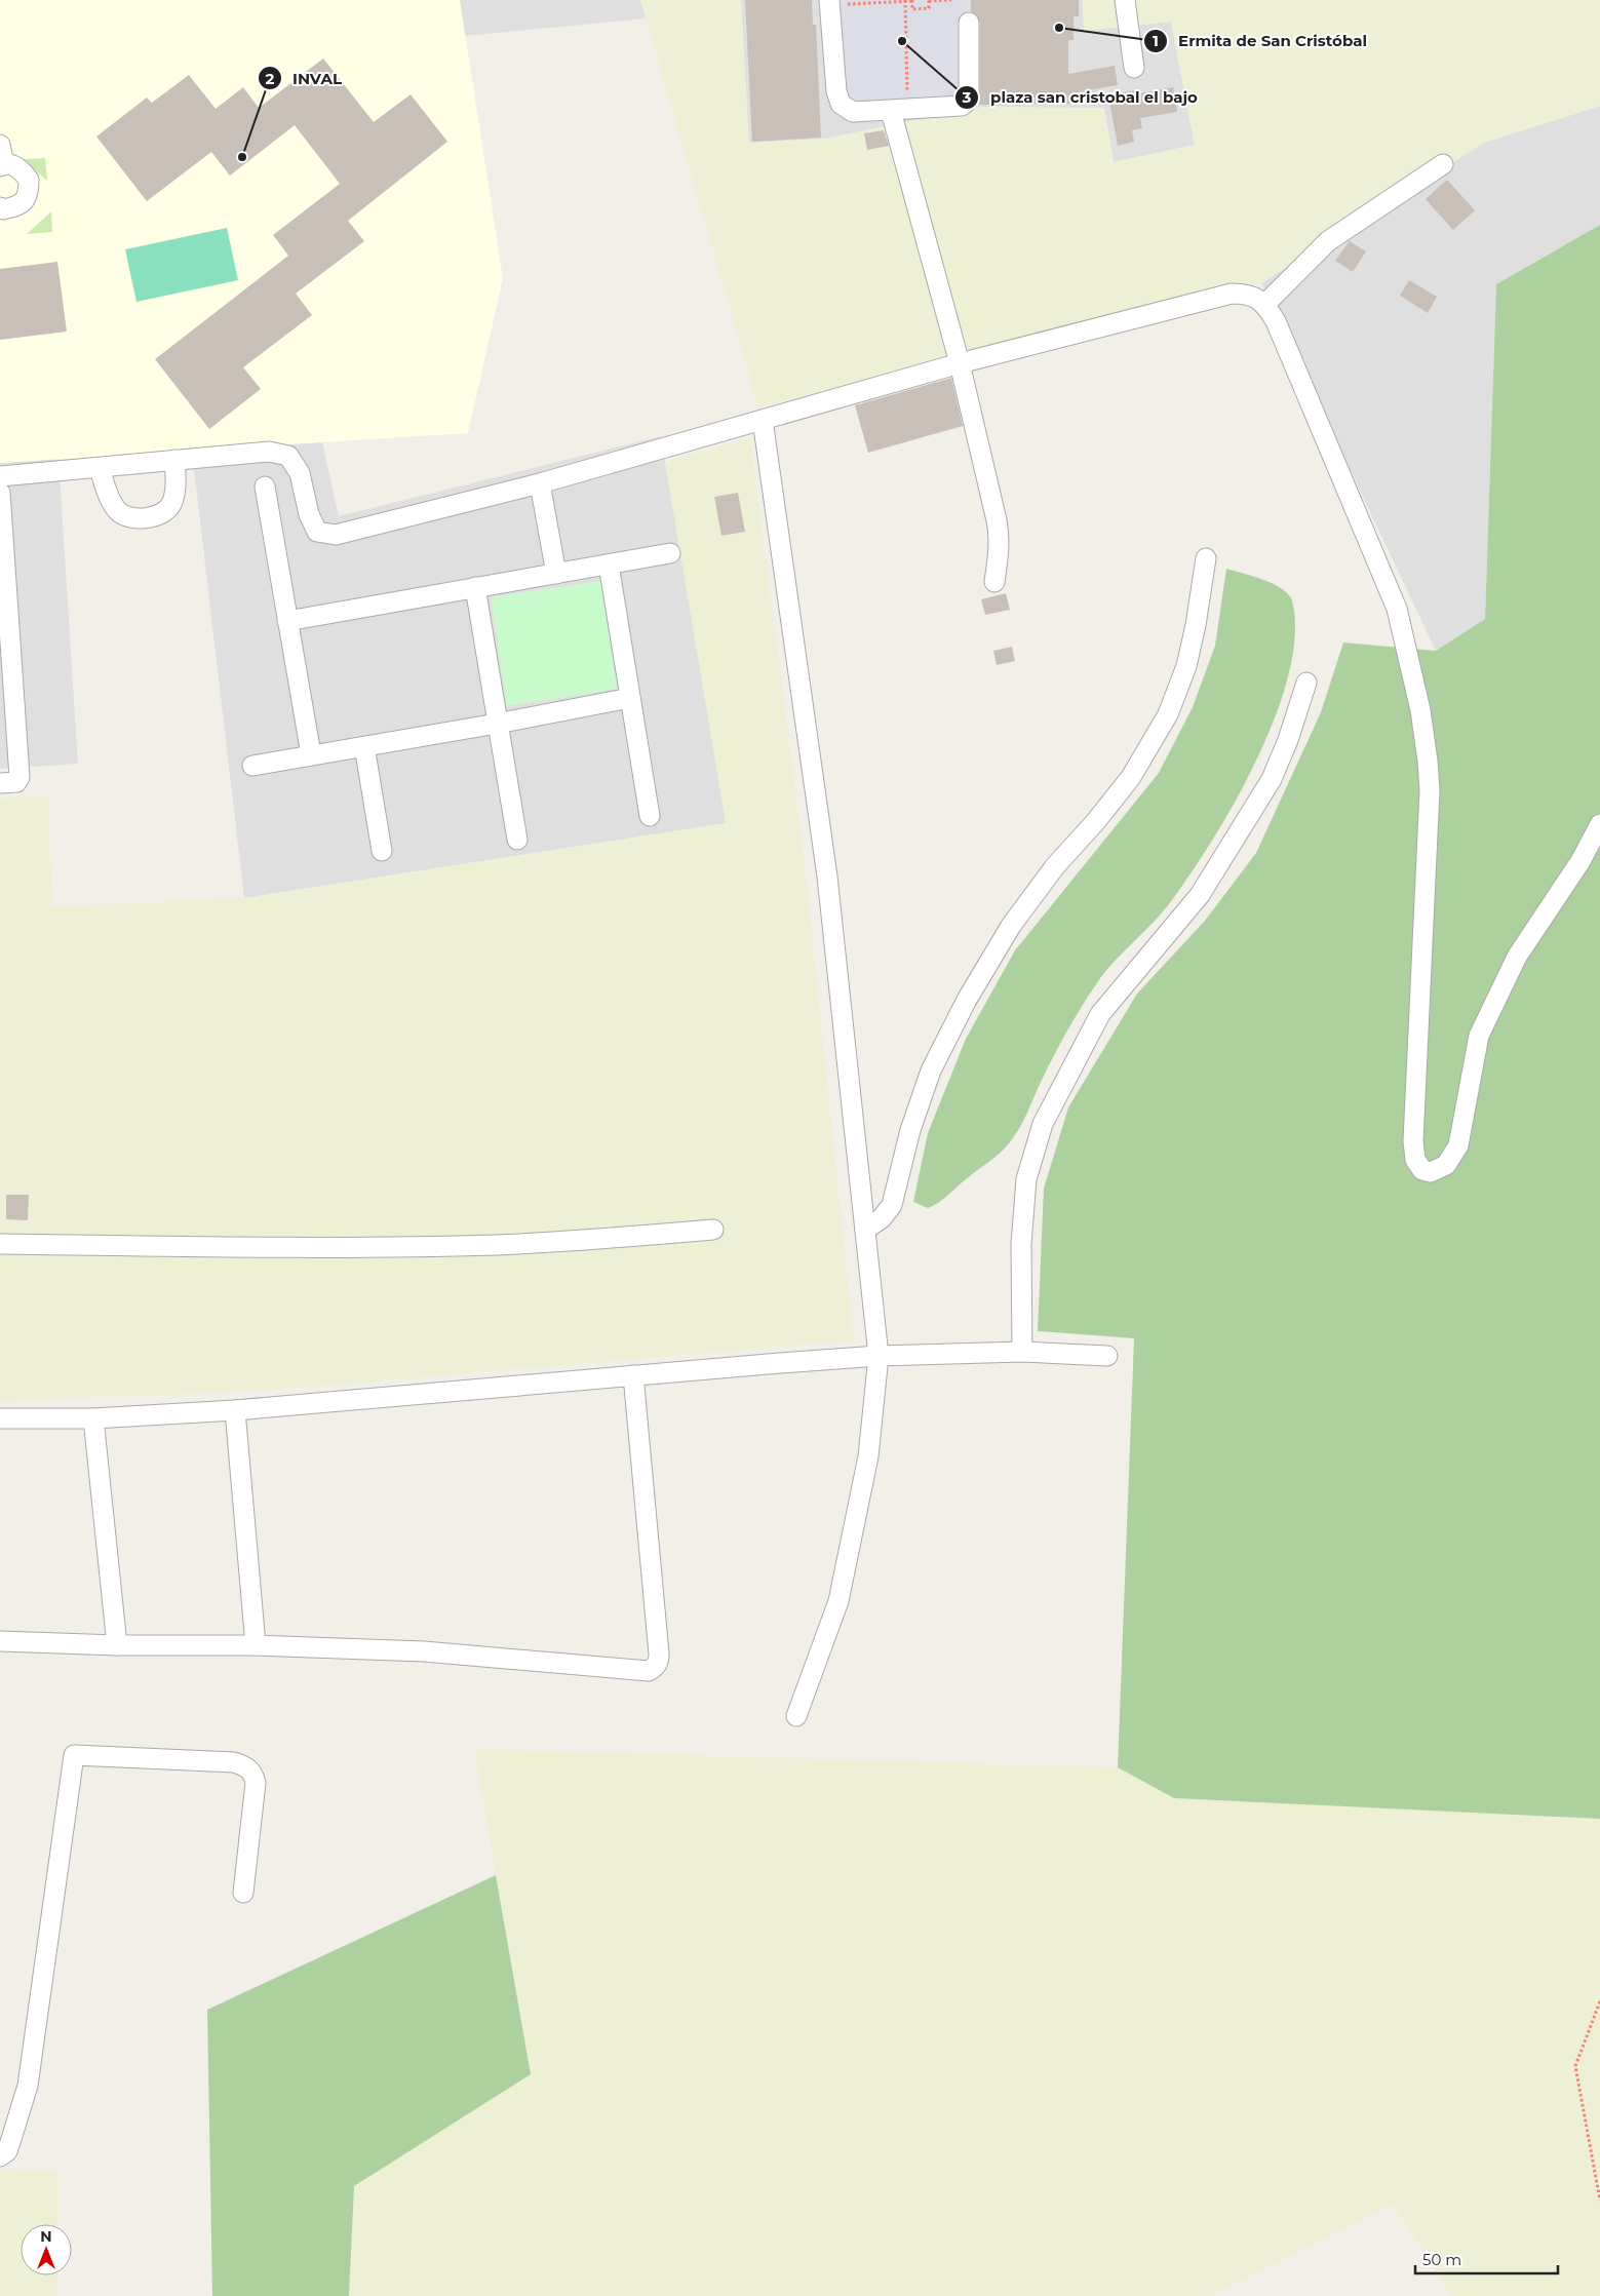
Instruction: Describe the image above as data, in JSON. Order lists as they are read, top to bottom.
{
  "places": ["Ermita de San Cristóbal", "plaza san cristobal el bajo", "INVAL"],
  "scale_bar": "50 m",
  "north": "top"
}
